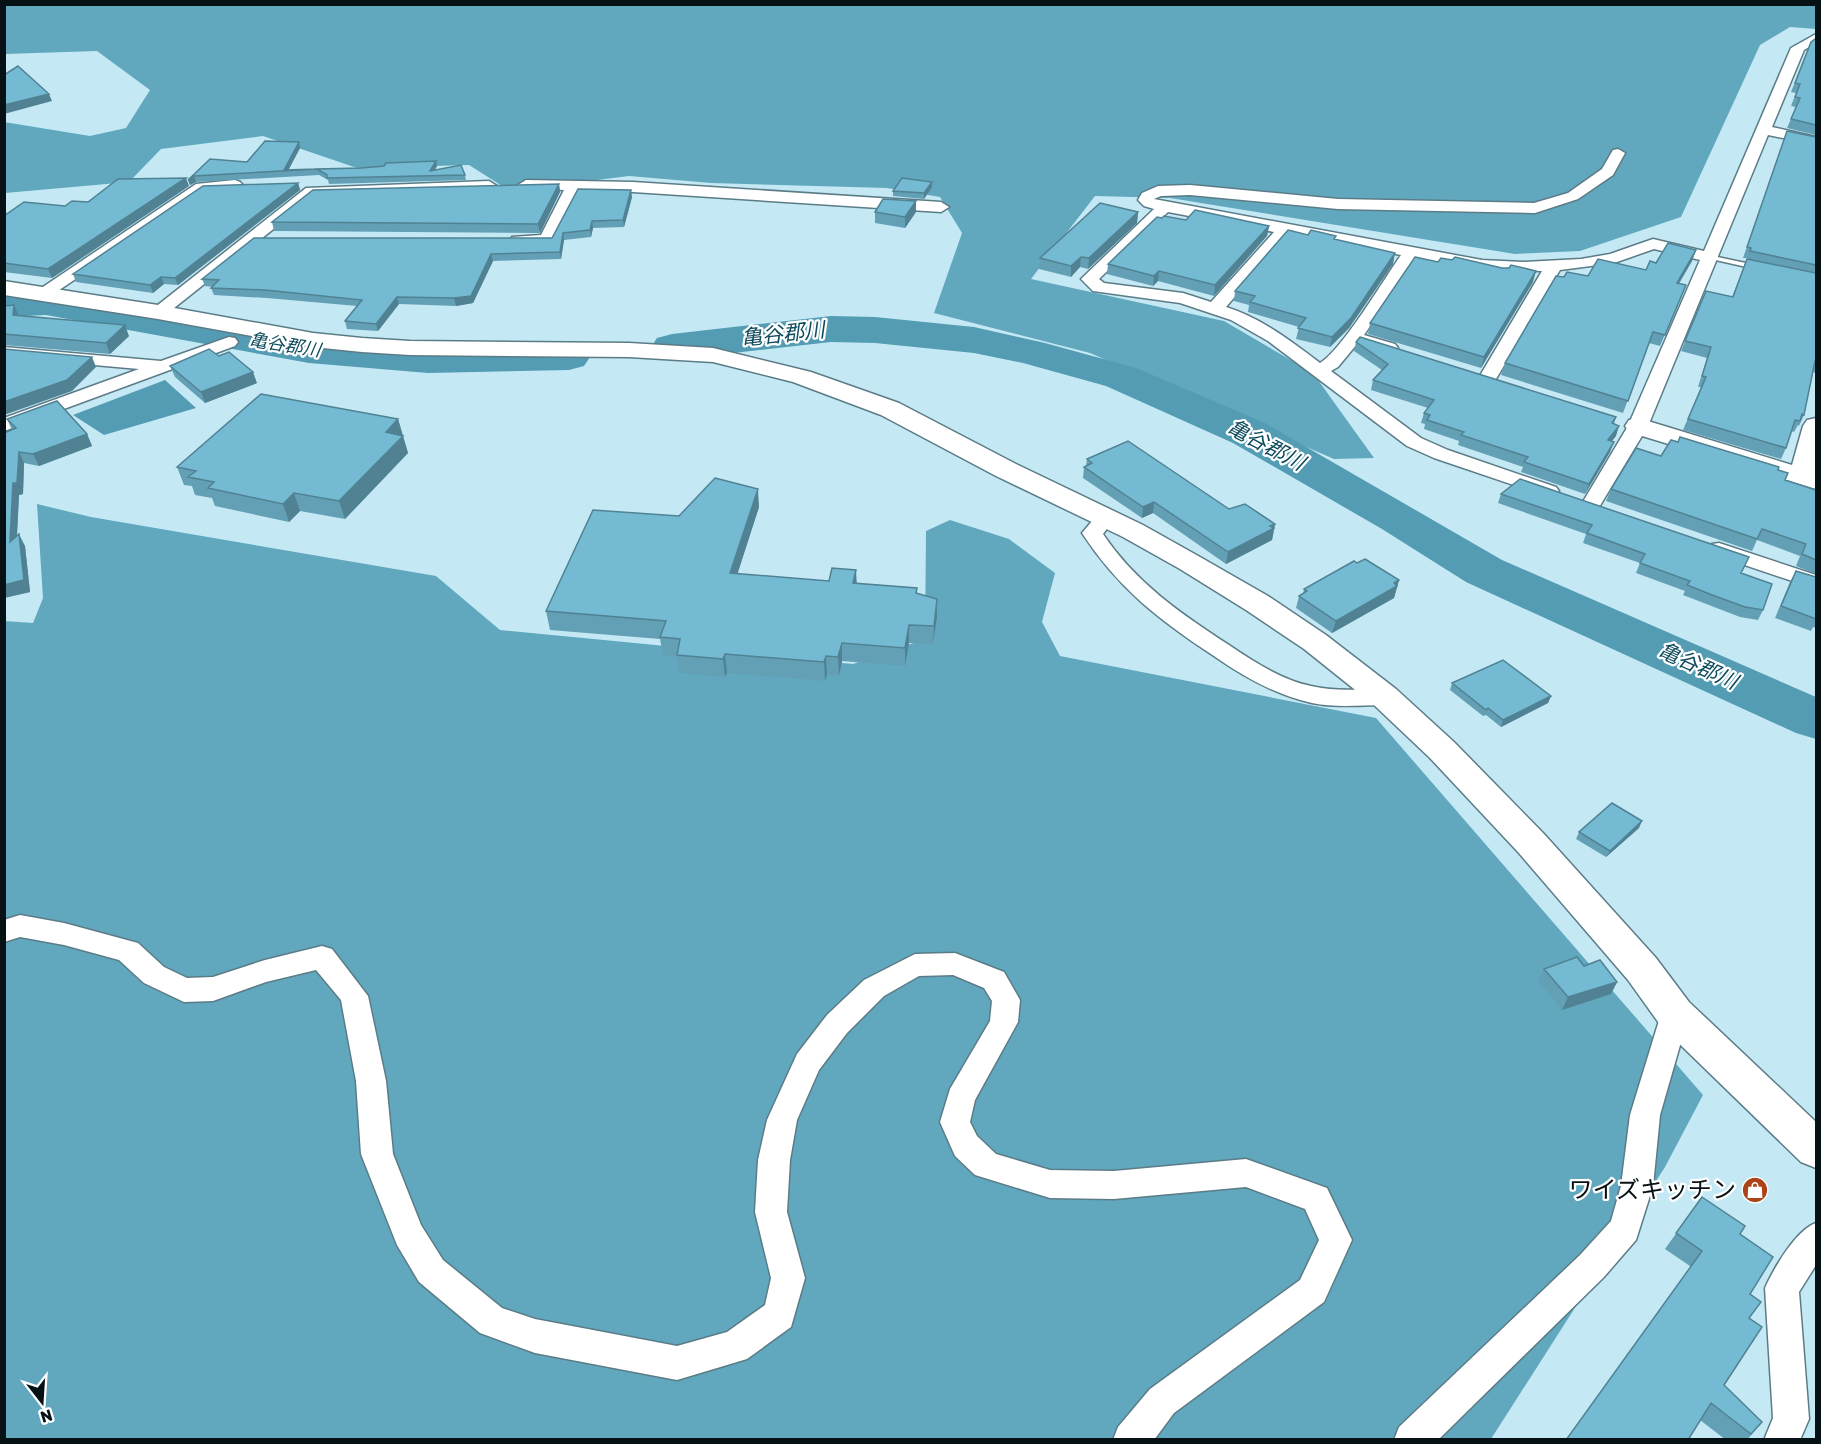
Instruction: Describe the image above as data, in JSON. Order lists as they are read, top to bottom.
{
  "water": ["亀谷郡川"],
  "places": {
    "shop": ["ワイズキッチン"]
  },
  "north": "bottom"
}
